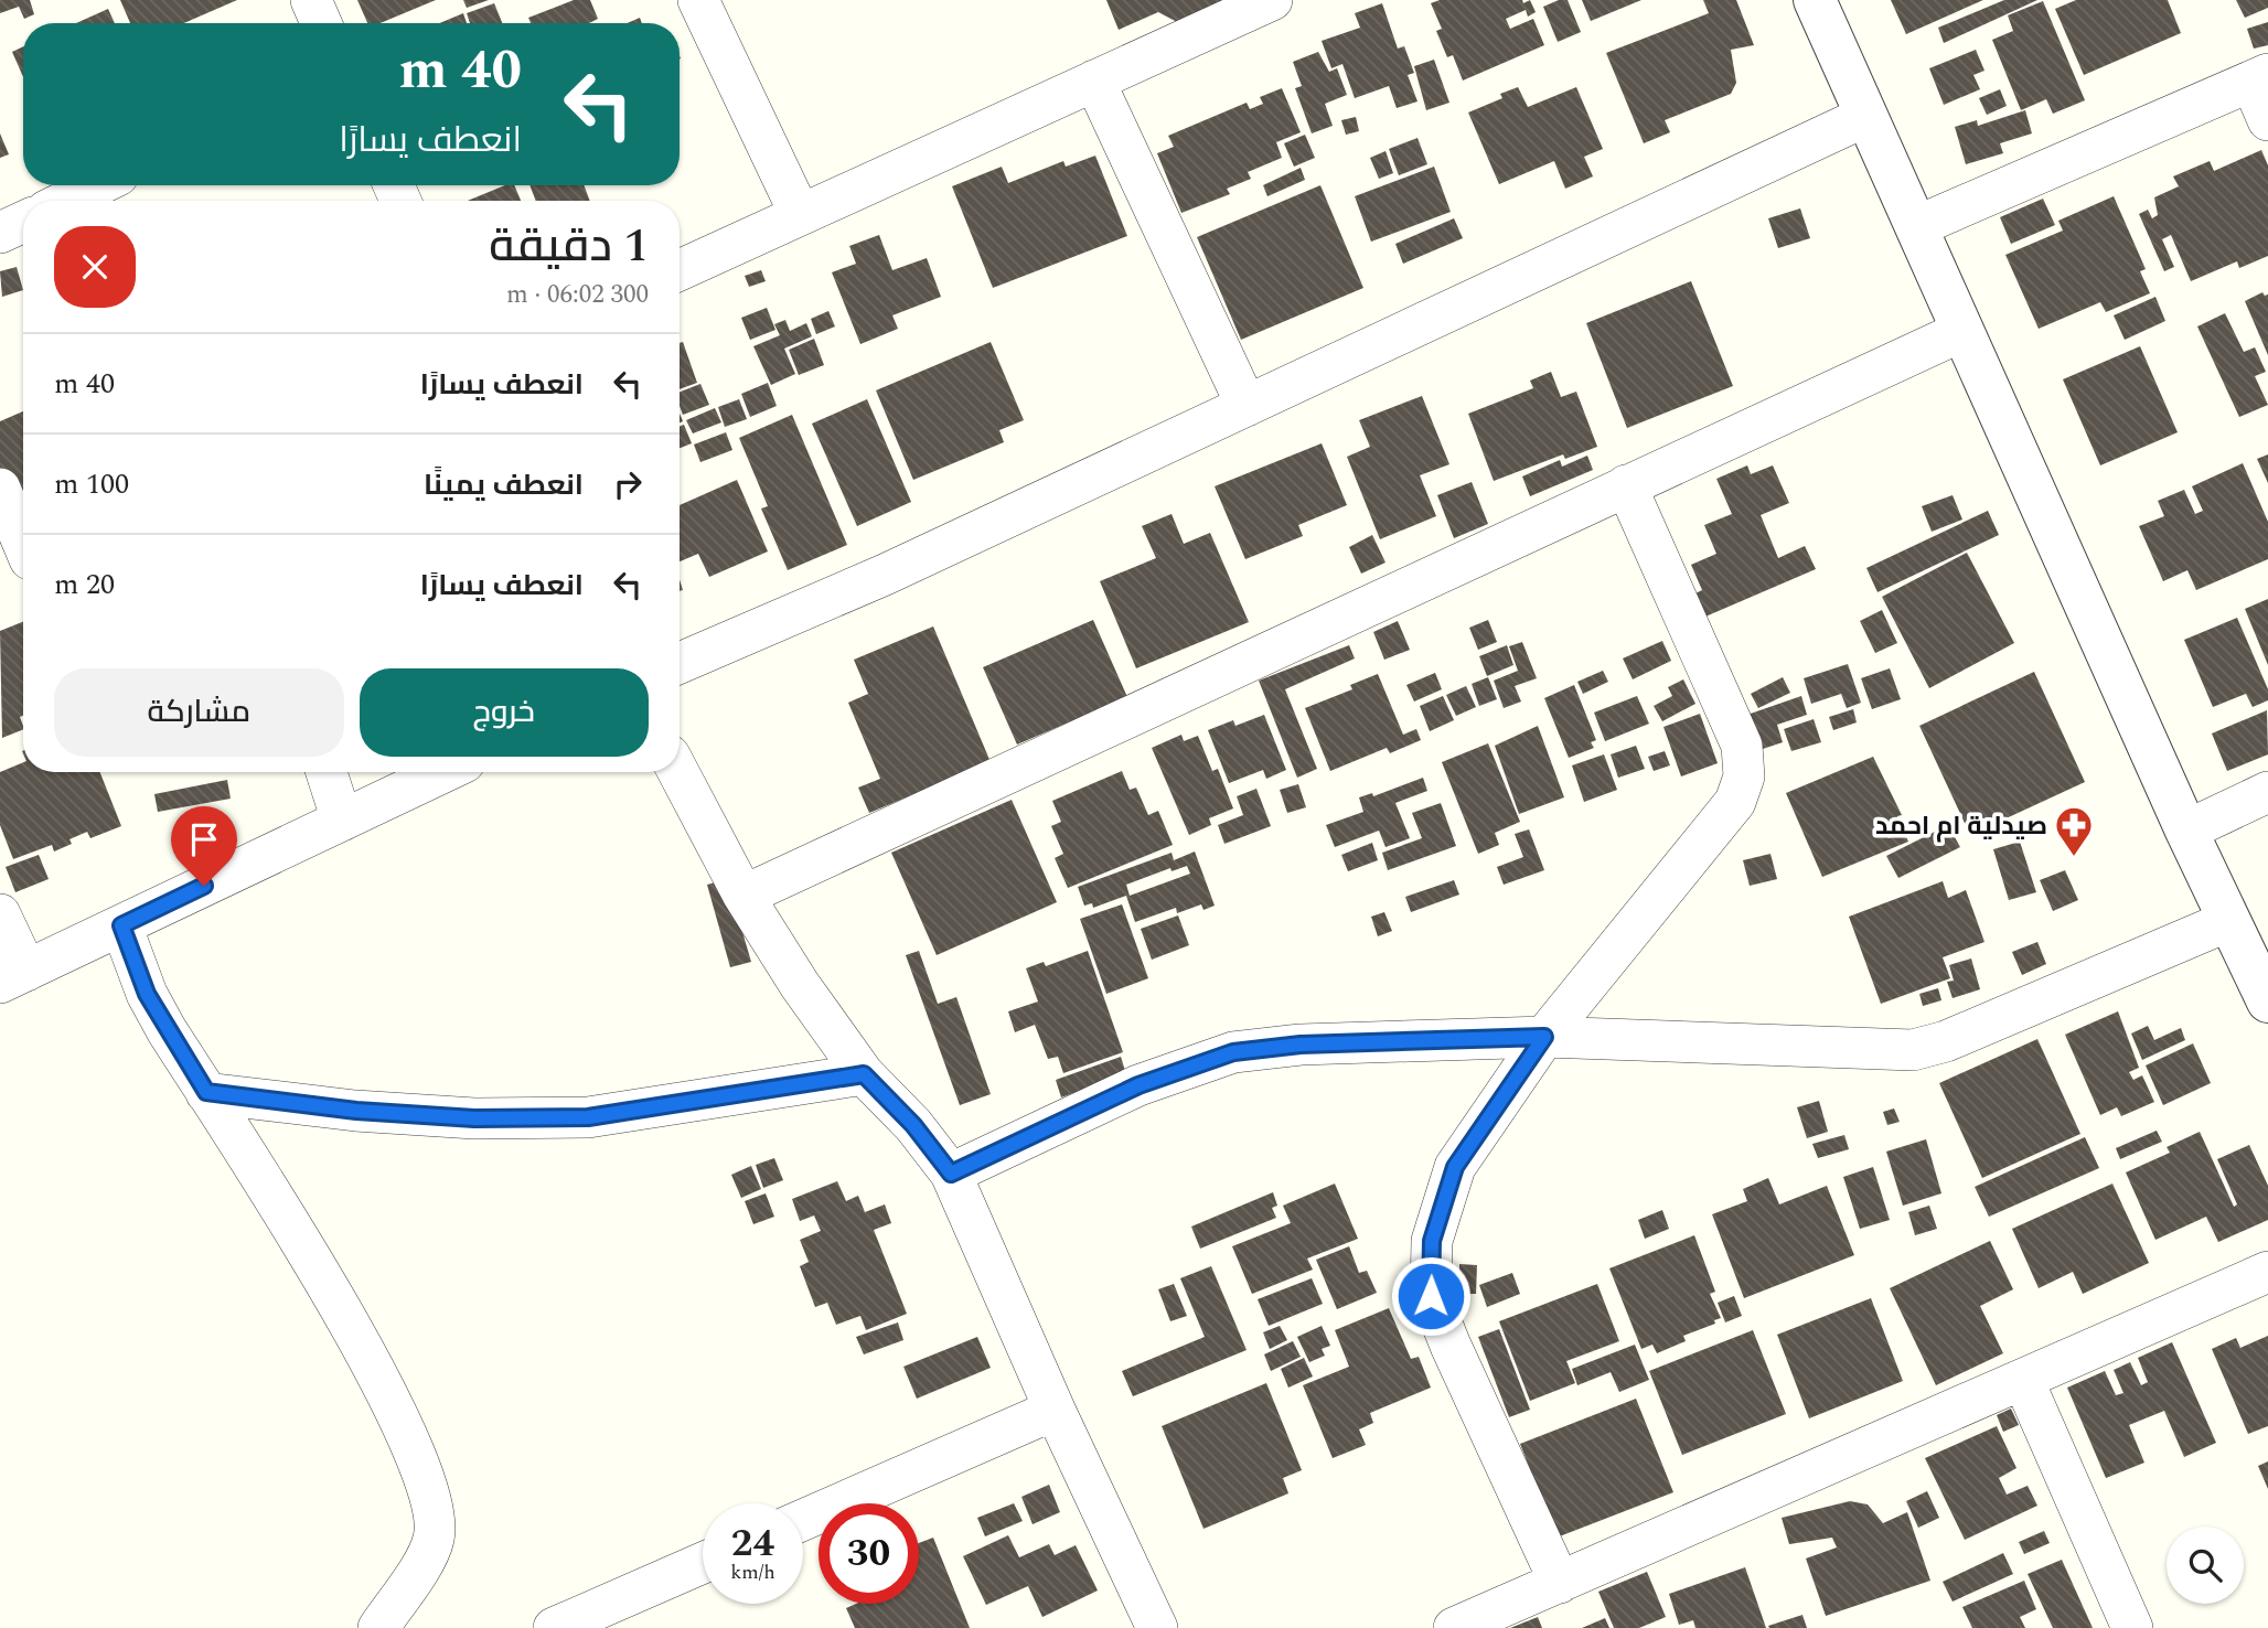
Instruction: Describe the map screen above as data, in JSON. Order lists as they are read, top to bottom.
{
  "places": {
    "pharmacy": ["صيدلية ام احمد"]
  },
  "page": {
    "turn": ["40 m", "انعطف يسارًا"],
    "heading": ["1 دقيقة", "300 m · 06:02"],
    "list": [
      {
        "name": "انعطف يسارًا",
        "value": "40 m"
      },
      {
        "name": "انعطف يمينًا",
        "value": "100 m"
      },
      {
        "name": "انعطف يسارًا",
        "value": "20 m"
      }
    ],
    "buttons": ["خروج", "مشاركة"],
    "speed": "24 km/h",
    "limit": "30"
  }
}
